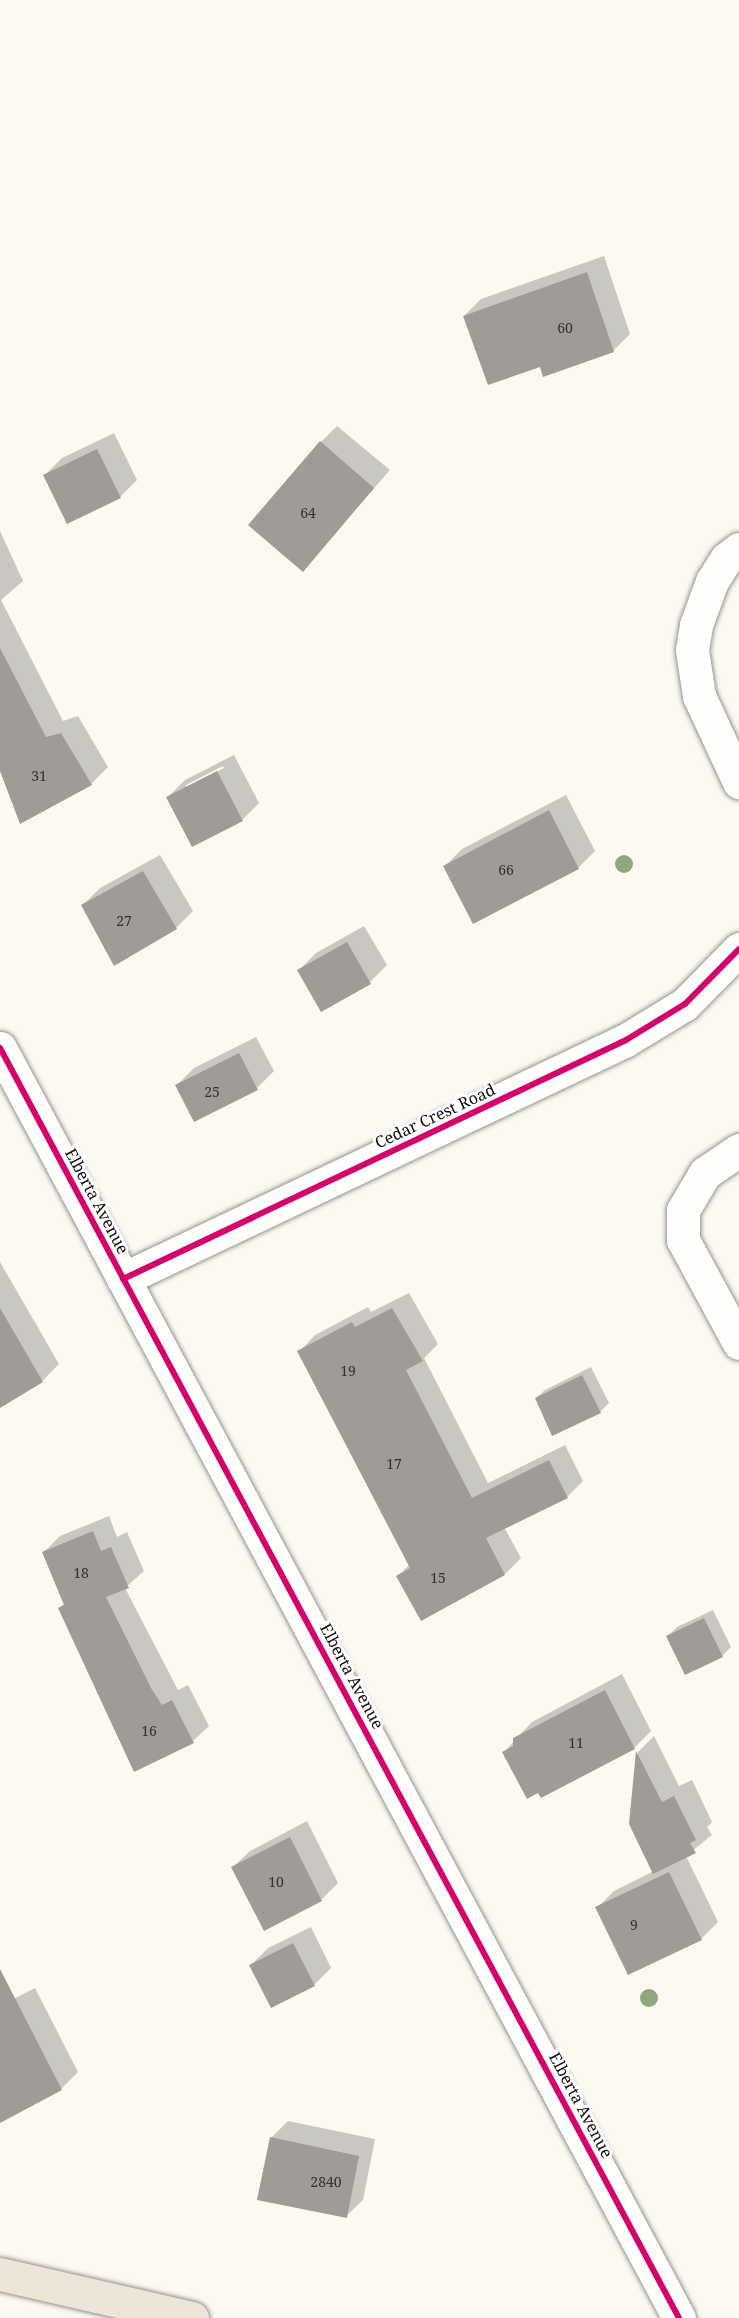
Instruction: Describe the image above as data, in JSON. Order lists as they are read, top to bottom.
{
  "streets": {
    "street": ["Cedar Crest Road", "Elberta Avenue"]
  },
  "crossings": [
    ["Cedar Crest Road", "Elberta Avenue"]
  ],
  "house_numbers": [
    "60",
    "64",
    "31",
    "66",
    "27",
    "25",
    "19",
    "17",
    "18",
    "15",
    "16",
    "11",
    "10",
    "9",
    "2840"
  ]
}
